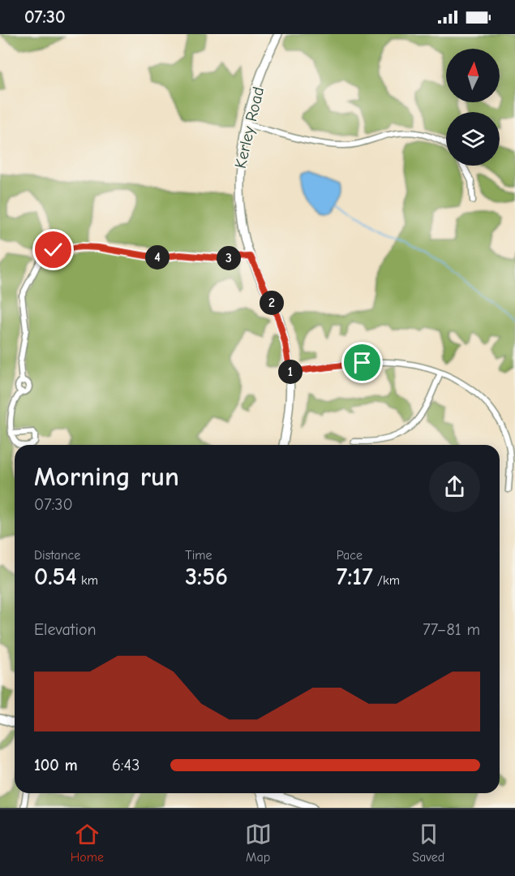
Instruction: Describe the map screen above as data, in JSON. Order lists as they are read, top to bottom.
{
  "streets": {
    "street": ["Kerley Road"]
  },
  "north": "top",
  "page": {
    "status": "07:30",
    "pins": [
      "4",
      "3",
      "2",
      "1"
    ],
    "heading": ["Morning run", "07:30"],
    "stats": [
      ["Distance", "0.54 km"],
      ["Time", "3:56"],
      ["Pace", "7:17 /km"]
    ],
    "chart": ["Elevation", "77–81 m"],
    "list": [
      {
        "name": "100 m",
        "note": "6:43"
      }
    ],
    "tabs": ["Home", "Map", "Saved"]
  }
}
